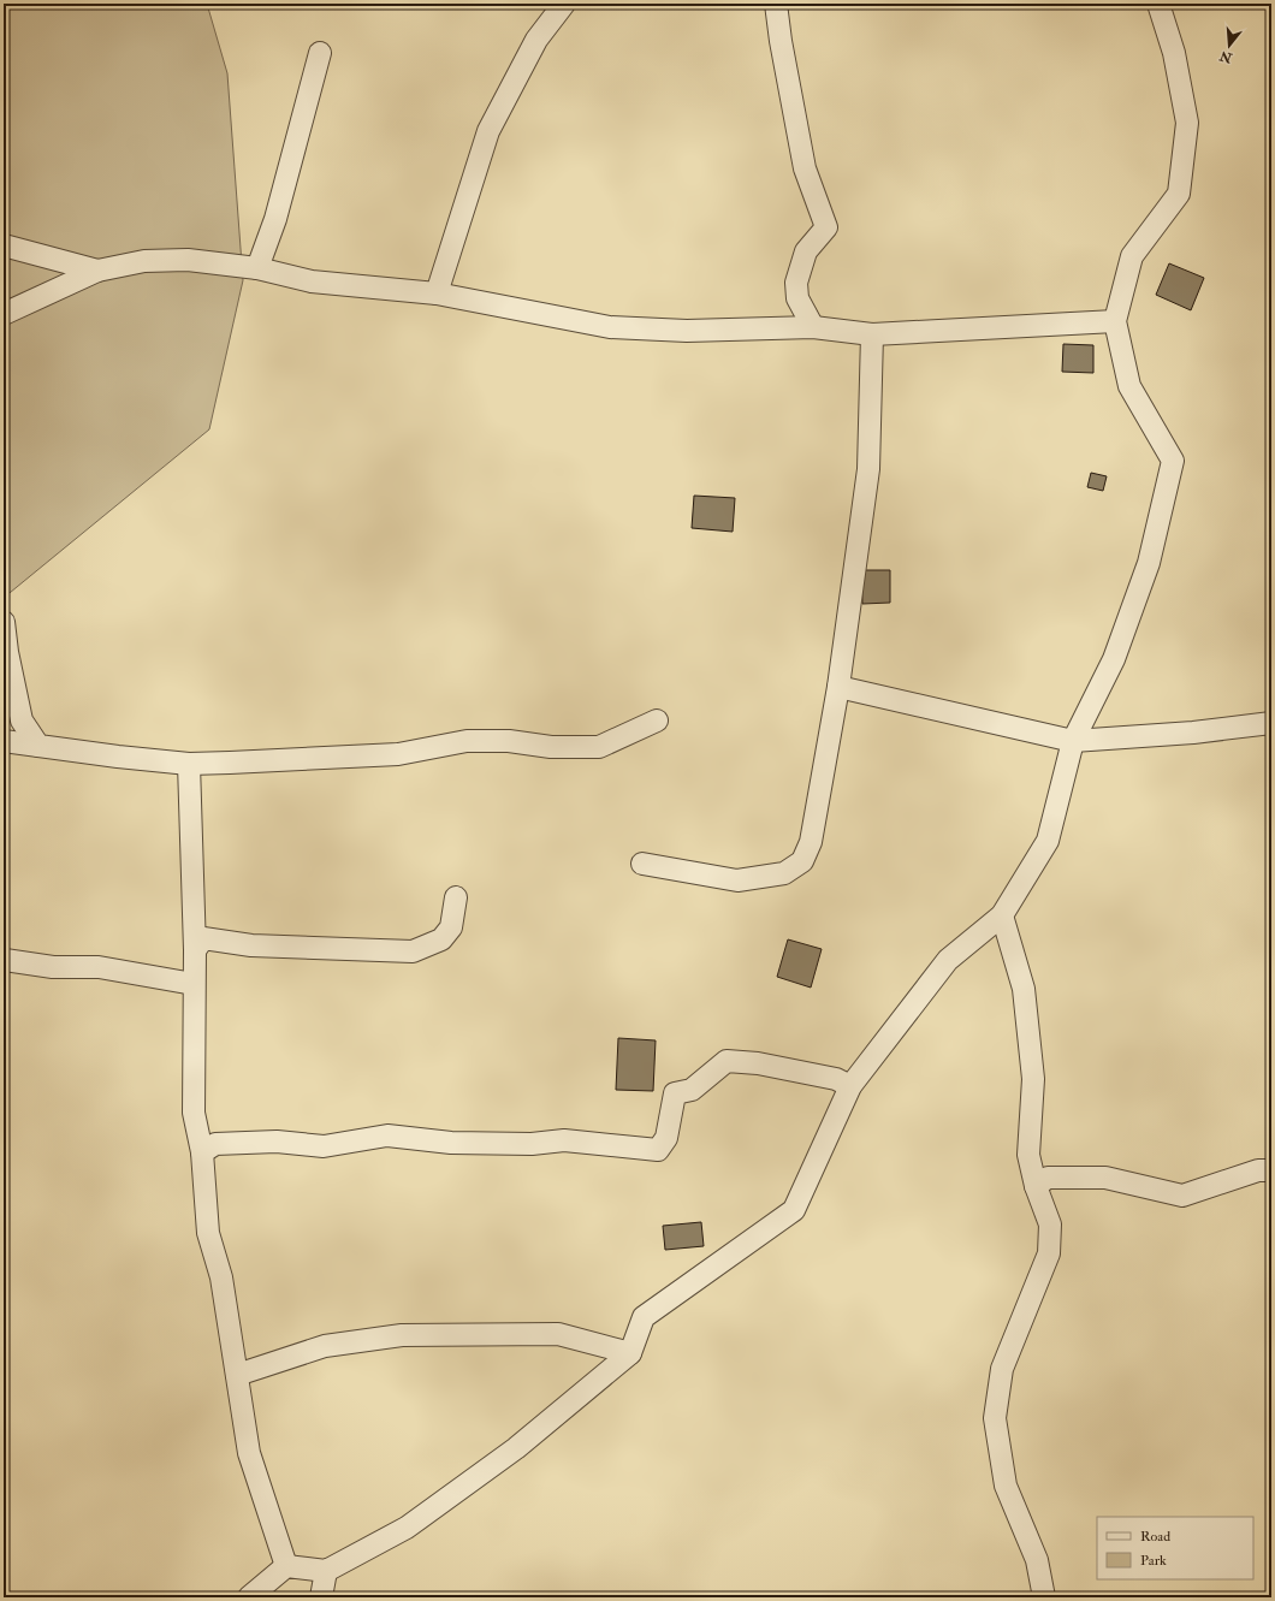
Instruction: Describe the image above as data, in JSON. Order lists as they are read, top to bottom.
{
  "legend": ["Road", "Park"],
  "north": "bottom"
}
